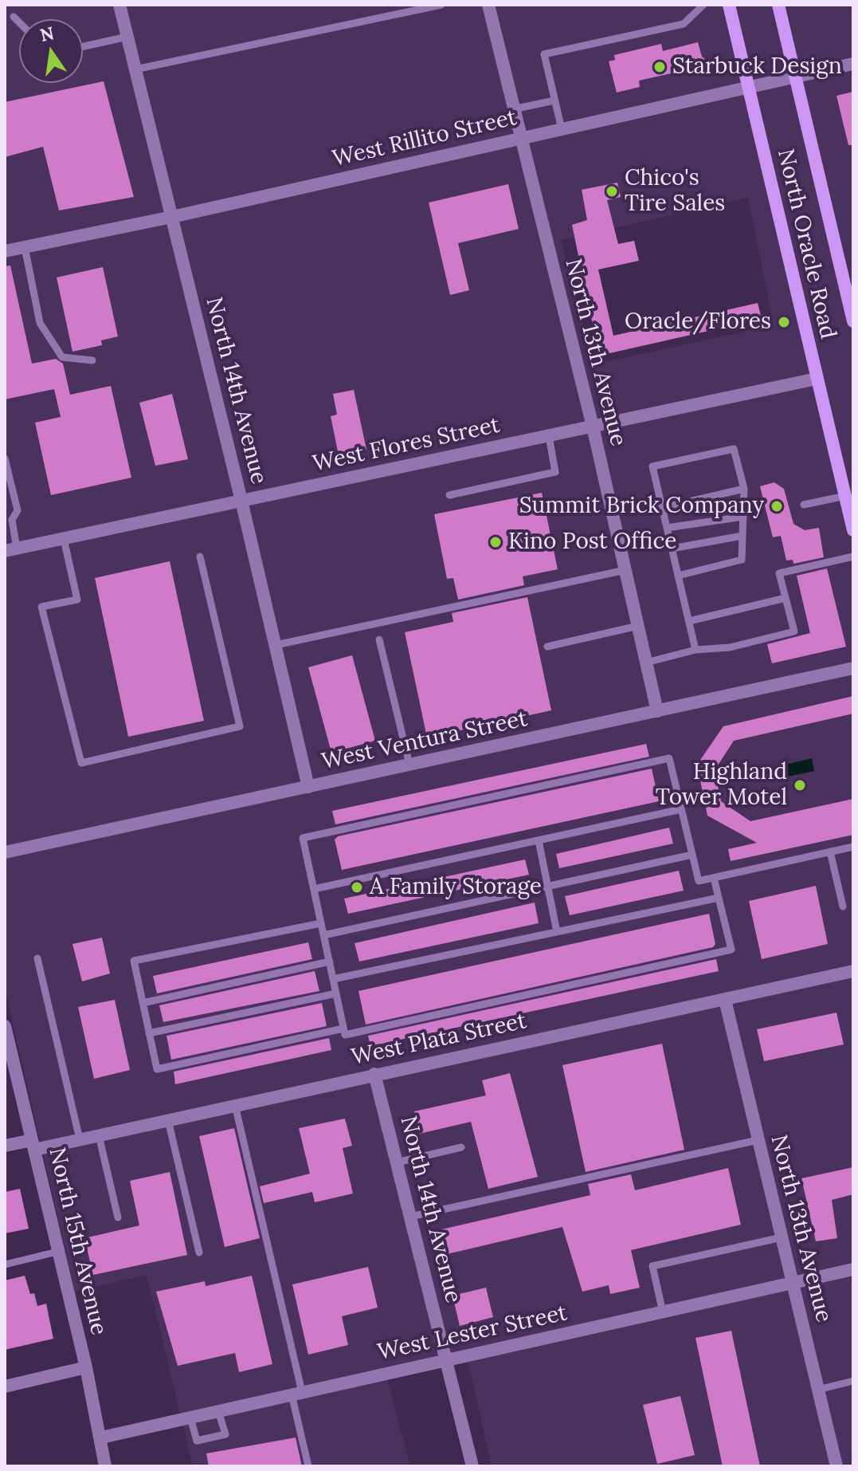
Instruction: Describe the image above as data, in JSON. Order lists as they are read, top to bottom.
{
  "streets": {
    "main road": ["North Oracle Road"],
    "street": [
      "West Rillito Street",
      "North 13th Avenue",
      "North 14th Avenue",
      "West Flores Street",
      "West Ventura Street",
      "West Plata Street",
      "North 15th Avenue",
      "West Lester Street"
    ]
  },
  "crossings": [
    ["West Rillito Street", "North Oracle Road"],
    ["West Rillito Street", "North 13th Avenue"],
    ["West Rillito Street", "North 14th Avenue"],
    ["North Oracle Road", "West Flores Street"],
    ["North 13th Avenue", "West Flores Street"],
    ["North 13th Avenue", "West Ventura Street"],
    ["North 13th Avenue", "West Plata Street"],
    ["North 13th Avenue", "West Lester Street"],
    ["North 14th Avenue", "West Flores Street"],
    ["North 14th Avenue", "West Ventura Street"],
    ["North 14th Avenue", "West Plata Street"],
    ["North 14th Avenue", "West Lester Street"],
    ["West Plata Street", "North 15th Avenue"],
    ["North 15th Avenue", "West Lester Street"]
  ],
  "places": [
    "Starbuck Design",
    "Chico's Tire Sales",
    "Oracle/Flores",
    "Summit Brick Company",
    "Kino Post Office",
    "Highland Tower Motel",
    "A Family Storage"
  ],
  "north": "top"
}
